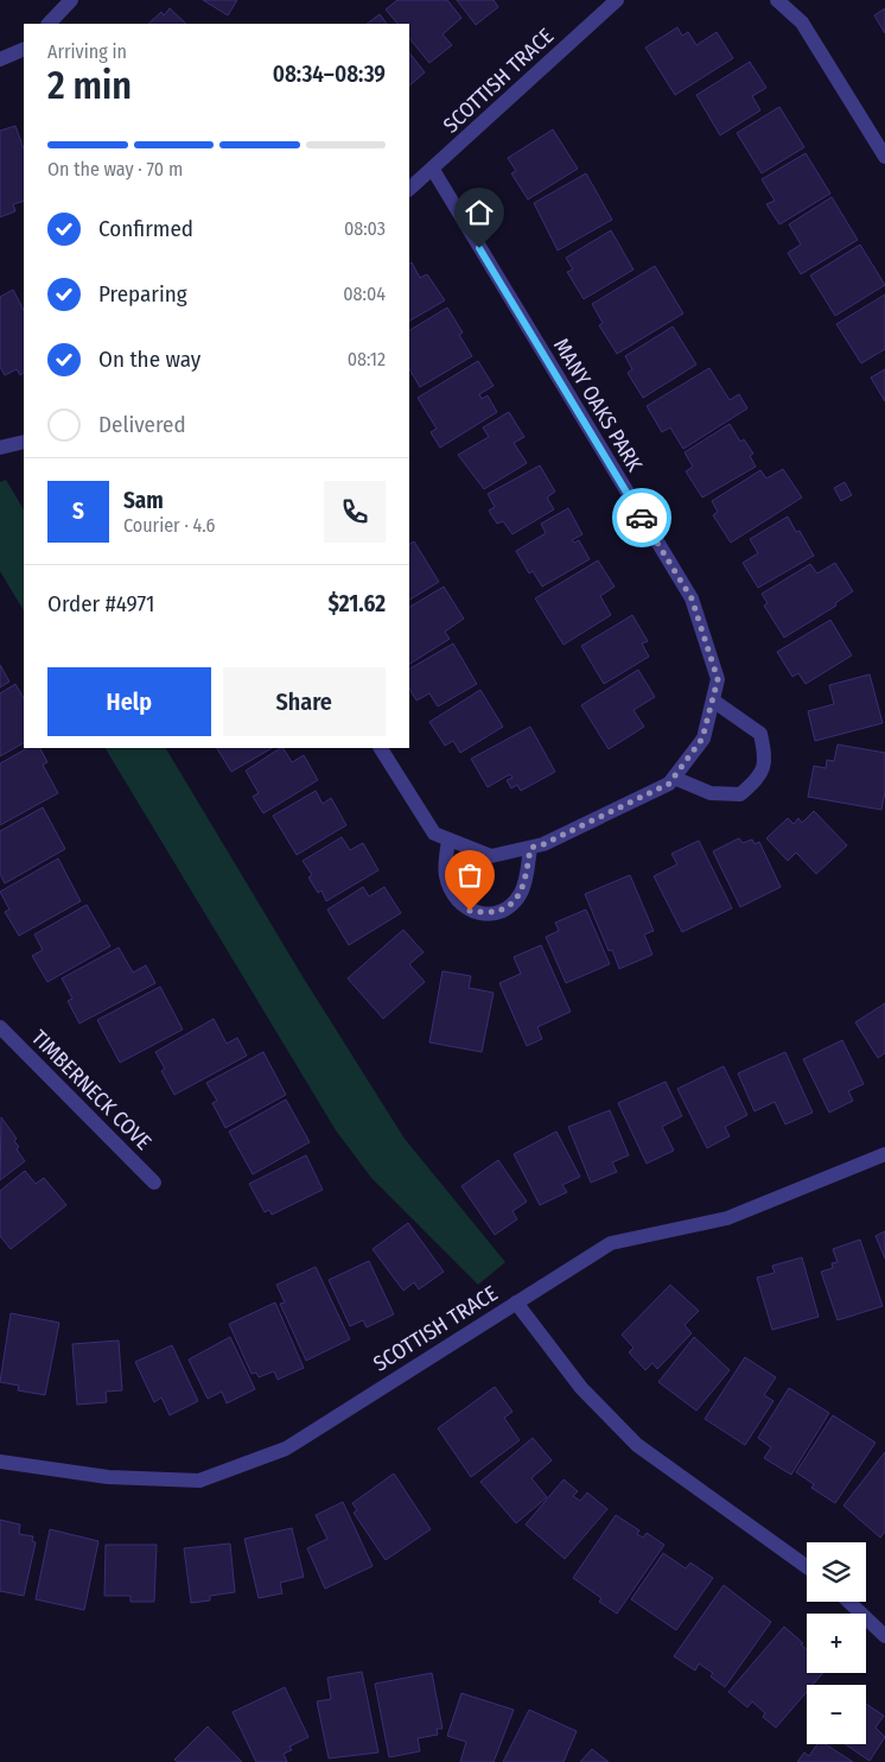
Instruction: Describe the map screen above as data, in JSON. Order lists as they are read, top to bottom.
{
  "streets": {
    "street": ["SCOTTISH TRACE", "MANY OAKS PARK", "TIMBERNECK COVE"]
  },
  "crossings": [
    ["SCOTTISH TRACE", "MANY OAKS PARK"]
  ],
  "page": {
    "heading": ["2 min", "Arriving in", "08:34–08:39"],
    "panel": [
      "Sam",
      "Courier · 4.6",
      "Order #4971",
      "$21.62"
    ],
    "bar": "On the way · 70 m",
    "list": [
      ["Confirmed", "08:03"],
      ["Preparing", "08:04"],
      ["On the way", "08:12"],
      "Delivered"
    ],
    "round": "S",
    "buttons": ["Help", "Share"],
    "map_buttons": ["+", "−"]
  }
}
